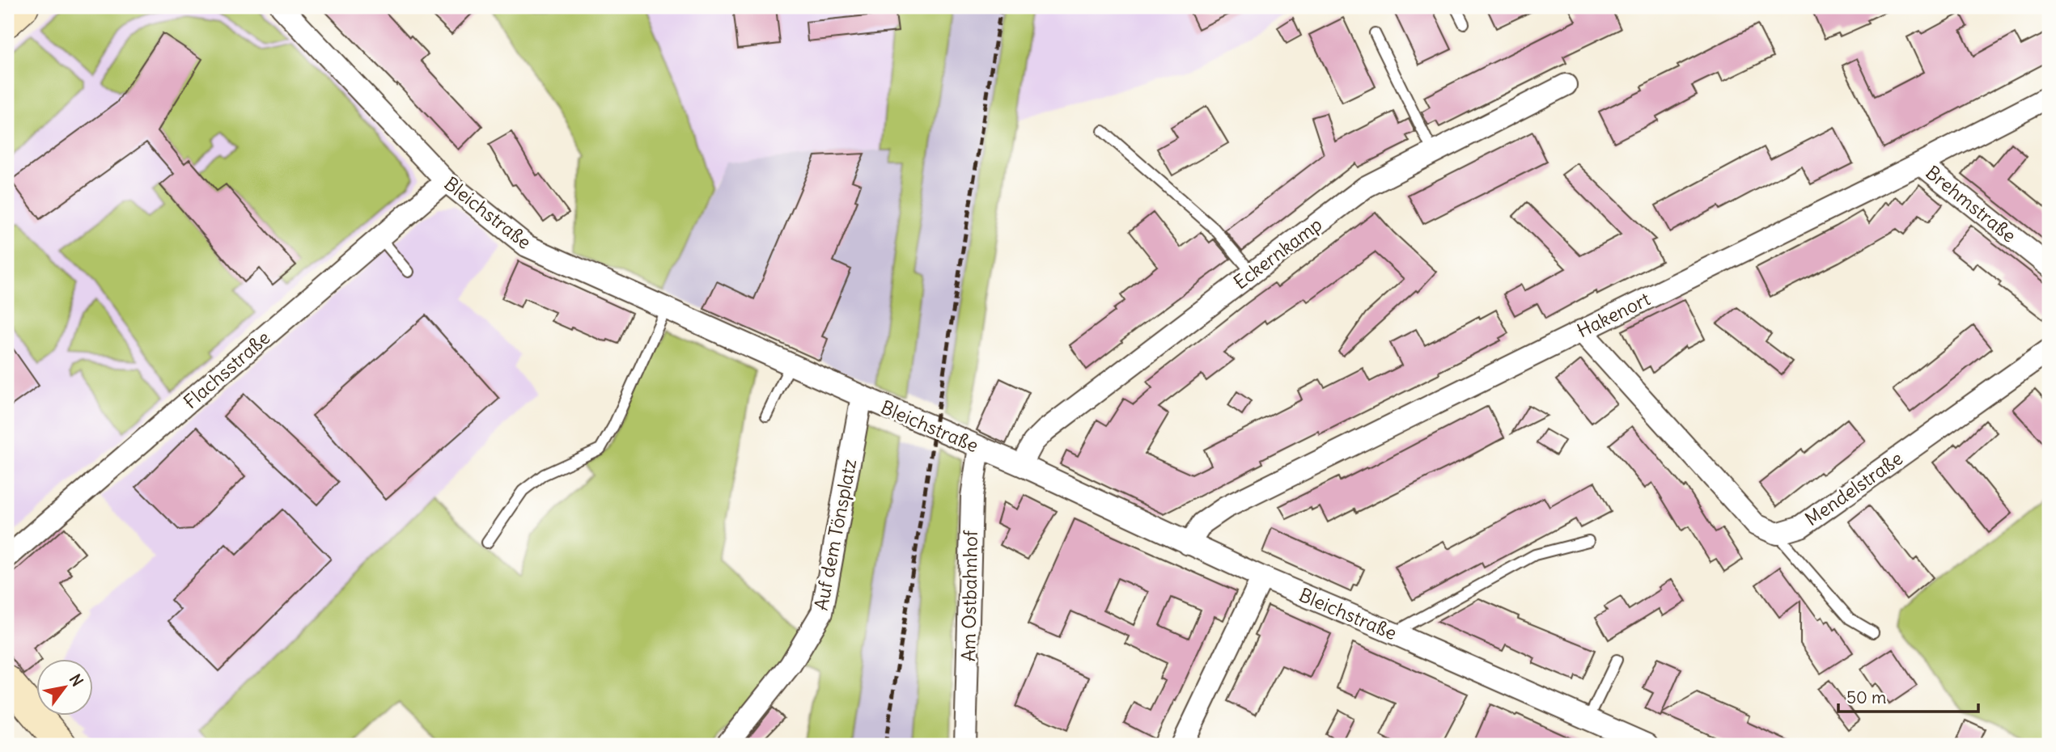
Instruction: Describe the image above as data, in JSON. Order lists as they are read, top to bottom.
{
  "streets": {
    "street": [
      "Brehmstraße",
      "Bleichstraße",
      "Eckernkamp",
      "Hakenort",
      "Flachsstraße",
      "Mendelstraße",
      "Auf dem Tönsplatz",
      "Am Ostbahnhof"
    ]
  },
  "crossings": [
    ["Brehmstraße", "Hakenort"],
    ["Bleichstraße", "Eckernkamp"],
    ["Bleichstraße", "Hakenort"],
    ["Bleichstraße", "Flachsstraße"],
    ["Bleichstraße", "Auf dem Tönsplatz"],
    ["Bleichstraße", "Am Ostbahnhof"]
  ],
  "scale_bar": "50 m",
  "north": "top right"
}
